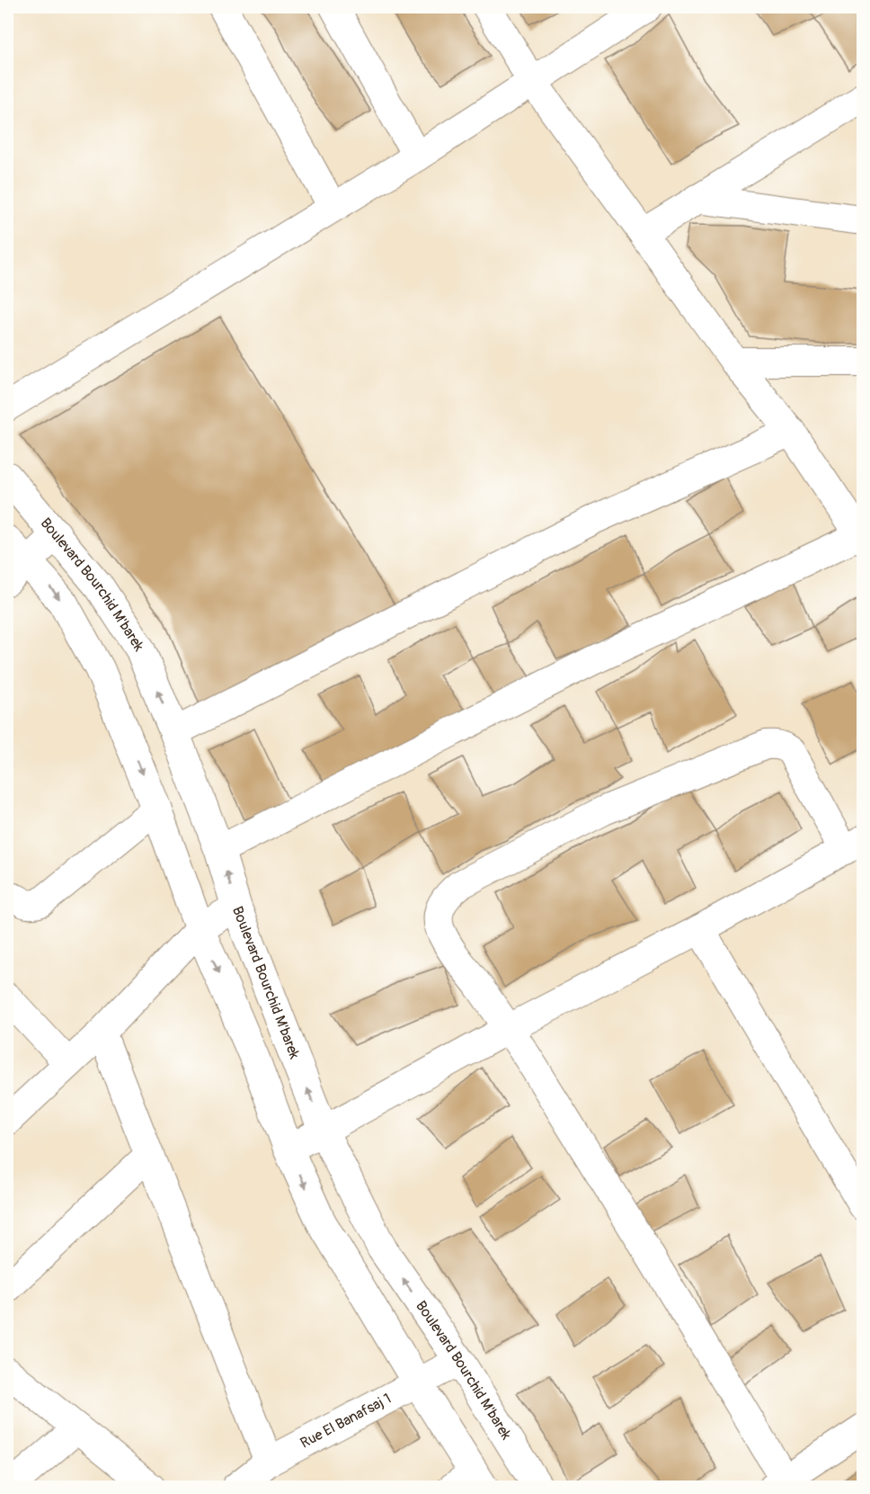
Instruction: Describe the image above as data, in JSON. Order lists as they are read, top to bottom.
{
  "streets": {
    "main road": ["Boulevard Bourchid M'barek"],
    "street": ["Rue El Banafsaj 1"]
  },
  "crossings": [
    ["Boulevard Bourchid M'barek", "Rue El Banafsaj 1"]
  ]
}
